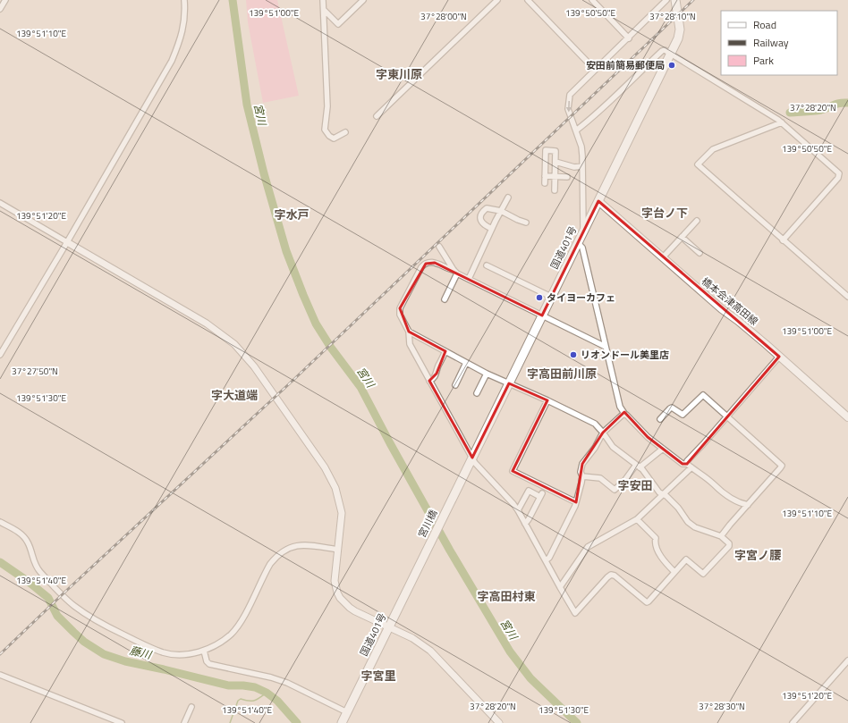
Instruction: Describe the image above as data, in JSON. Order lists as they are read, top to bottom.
{
  "streets": {
    "highway": ["国道401号", "宮川橋"],
    "main road": ["橋本会津高田線"]
  },
  "crossings": [
    ["国道401号", "橋本会津高田線"],
    ["国道401号", "宮川橋"]
  ],
  "districts": [
    "字東川原",
    "字台ノ下",
    "字水戸",
    "字高田前川原",
    "字大道端",
    "字安田",
    "字宮ノ腰",
    "字高田村東",
    "字宮里"
  ],
  "water": ["宮川", "藤川"],
  "places": ["安田前簡易郵便局", "タイヨーカフェ", "リオンドール美里店"],
  "legend": ["Road", "Railway", "Park"],
  "coordinates": [
    "139°51'00\"E",
    "139°50'50\"E",
    "37°28'00\"N",
    "37°28'10\"N",
    "139°51'10\"E",
    "37°28'20\"N",
    "139°51'20\"E",
    "37°27'50\"N",
    "139°51'30\"E",
    "139°51'40\"E",
    "37°28'30\"N"
  ]
}
